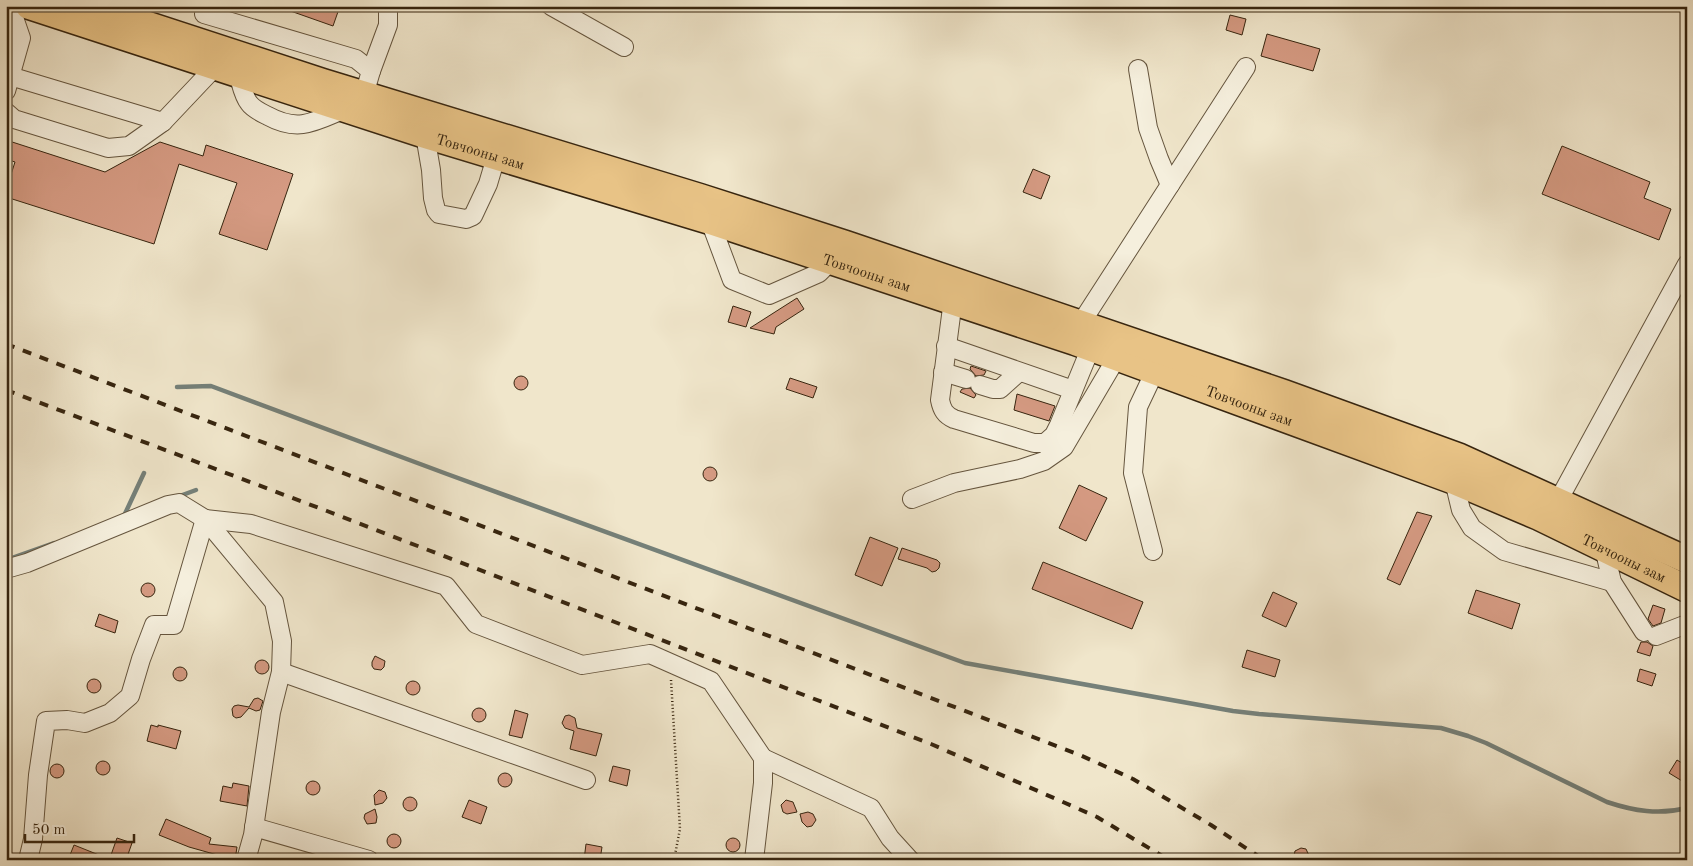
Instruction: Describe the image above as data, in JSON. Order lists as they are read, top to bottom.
{
  "streets": {
    "highway": ["Товчооны зам"]
  },
  "scale_bar": "50 m"
}
